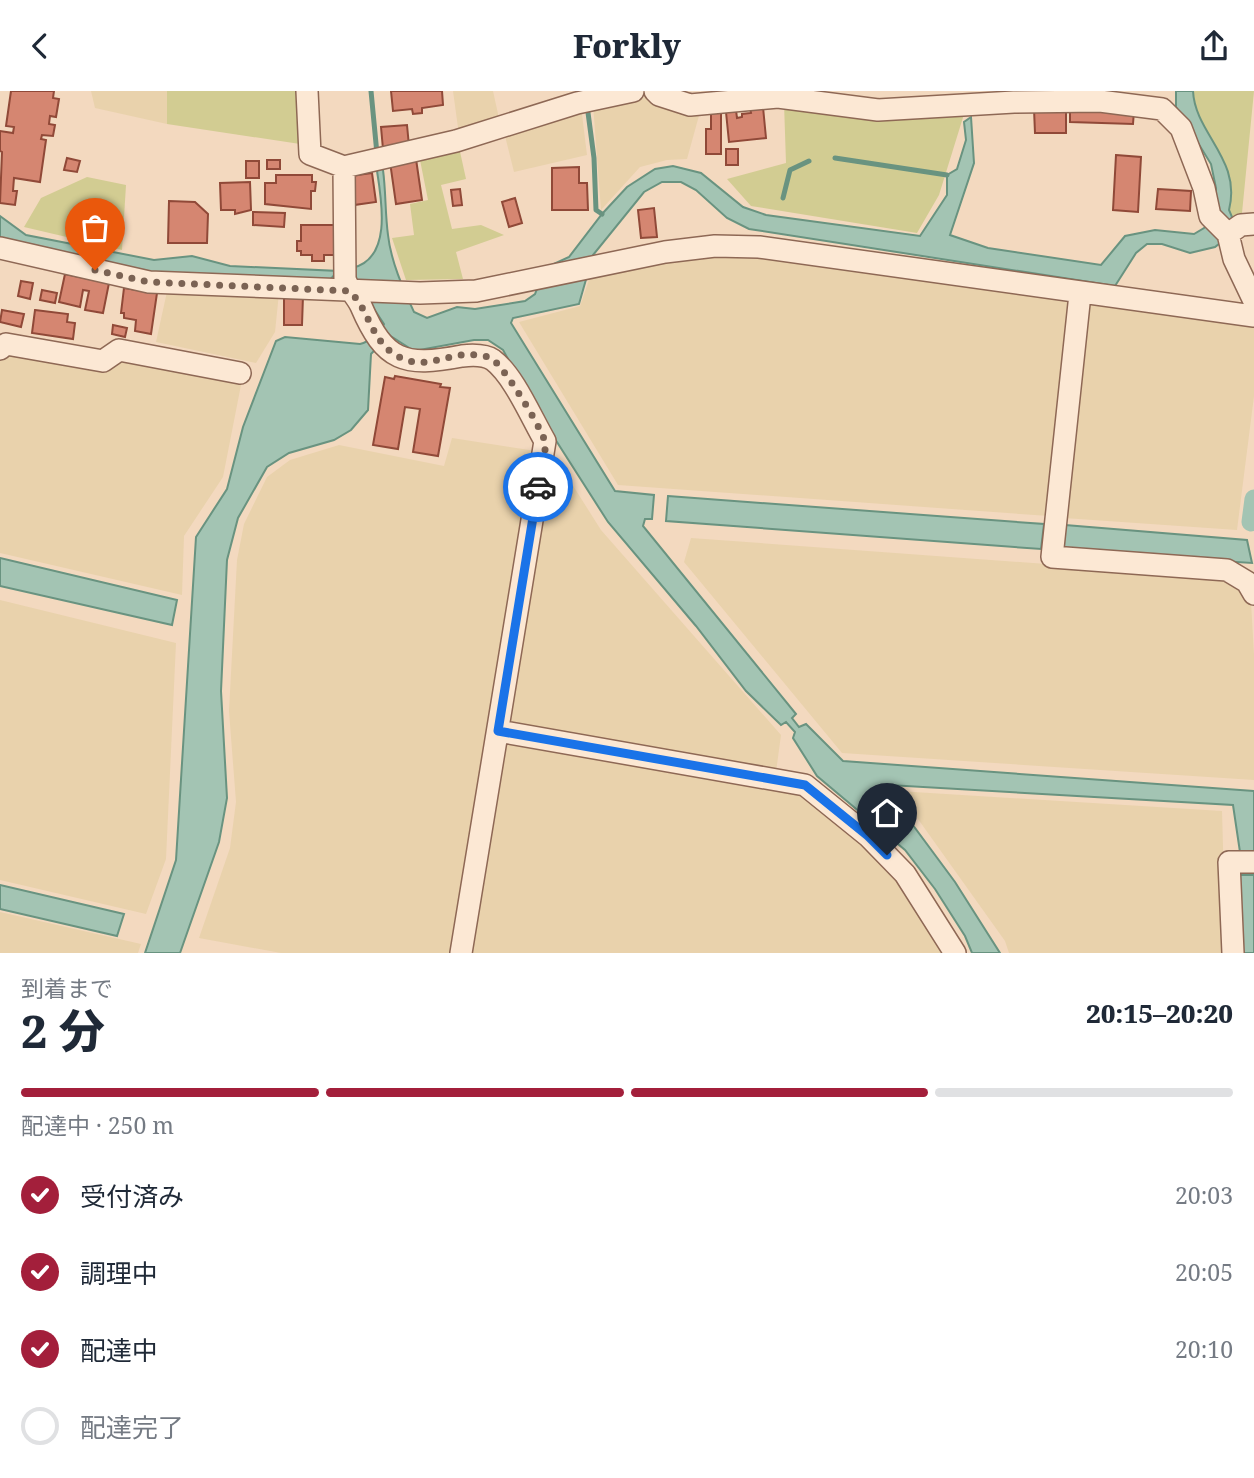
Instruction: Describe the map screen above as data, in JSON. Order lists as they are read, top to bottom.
{
  "page": {
    "header": "Forkly",
    "heading": ["2 分", "到着まで", "20:15–20:20"],
    "bar": "配達中 · 250 m",
    "list": [
      ["受付済み", "20:03"],
      ["調理中", "20:05"],
      ["配達中", "20:10"],
      "配達完了"
    ]
  }
}
